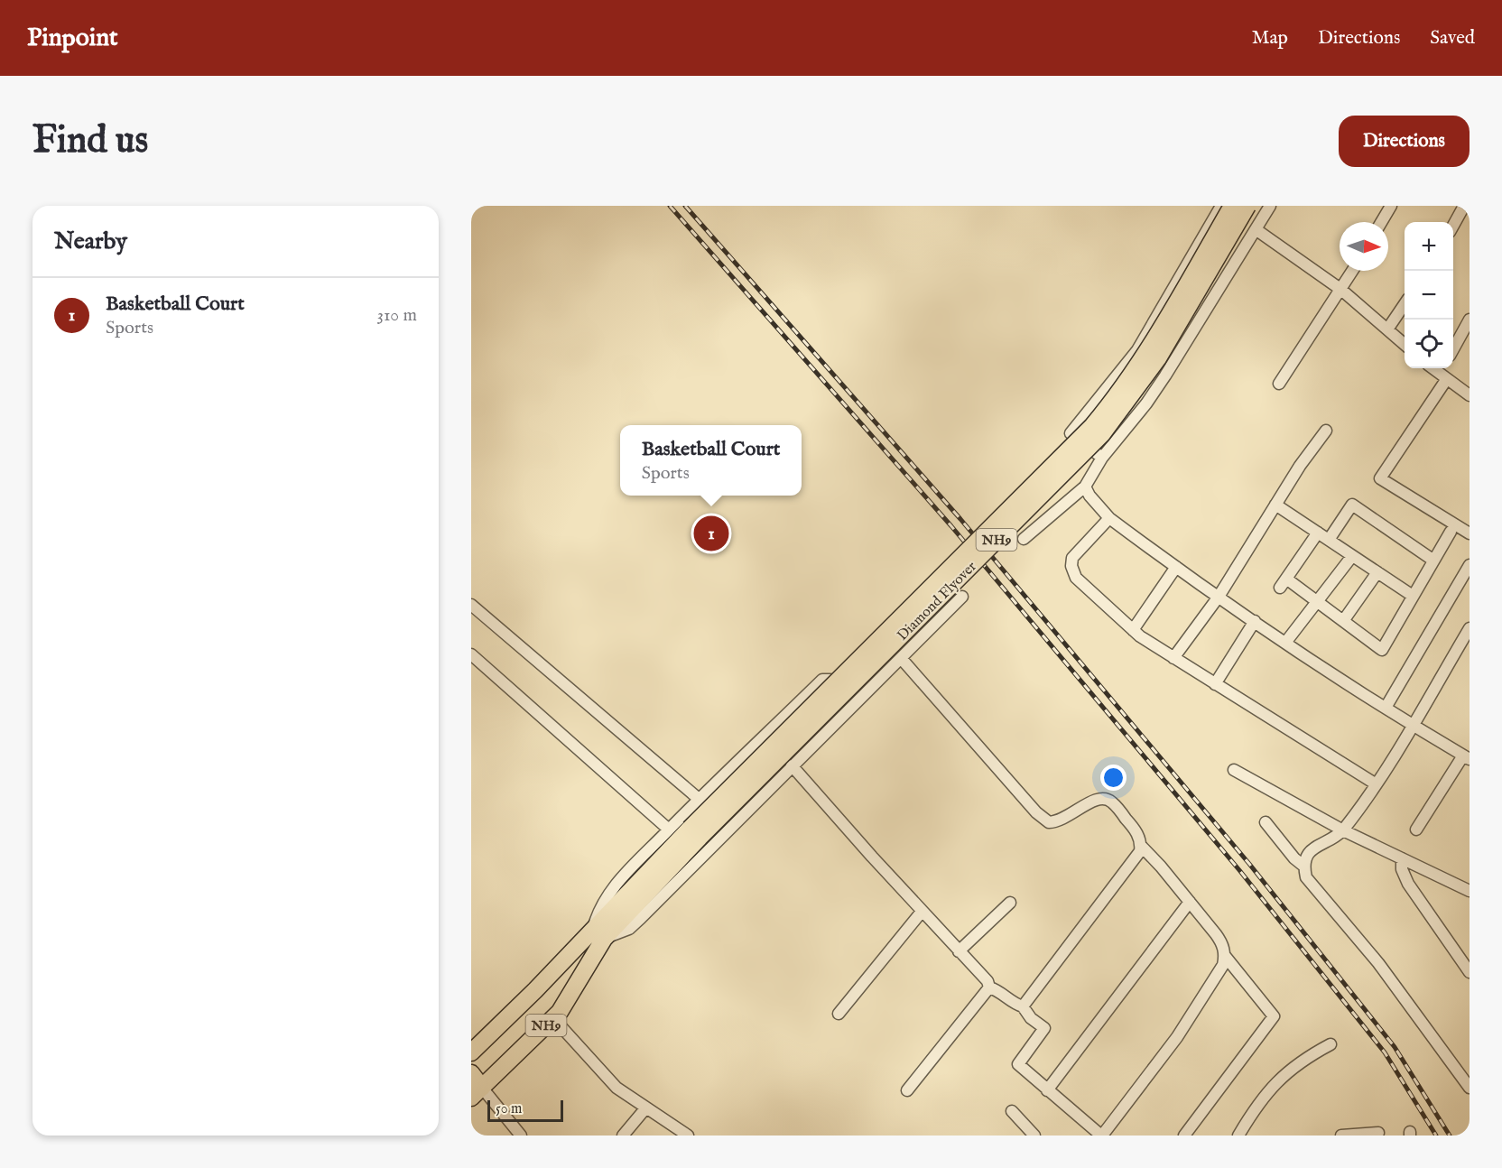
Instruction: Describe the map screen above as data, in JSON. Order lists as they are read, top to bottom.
{
  "streets": {
    "highway": ["NH9", "Diamond Flyover"]
  },
  "crossings": [
    ["NH9", "Diamond Flyover"]
  ],
  "scale_bar": "50 m",
  "north": "right",
  "page": {
    "header": "Pinpoint",
    "nav": ["Map", "Directions", "Saved"],
    "buttons": "Directions",
    "title": "Find us",
    "heading": "Nearby",
    "map_buttons": ["+", "−"],
    "list": [
      {
        "mark": "1",
        "name": "Basketball Court",
        "note": "Sports",
        "value": "310 m"
      }
    ],
    "popup": ["Basketball Court", "Sports"],
    "pins": "1",
    "scale": "50 m"
  }
}
